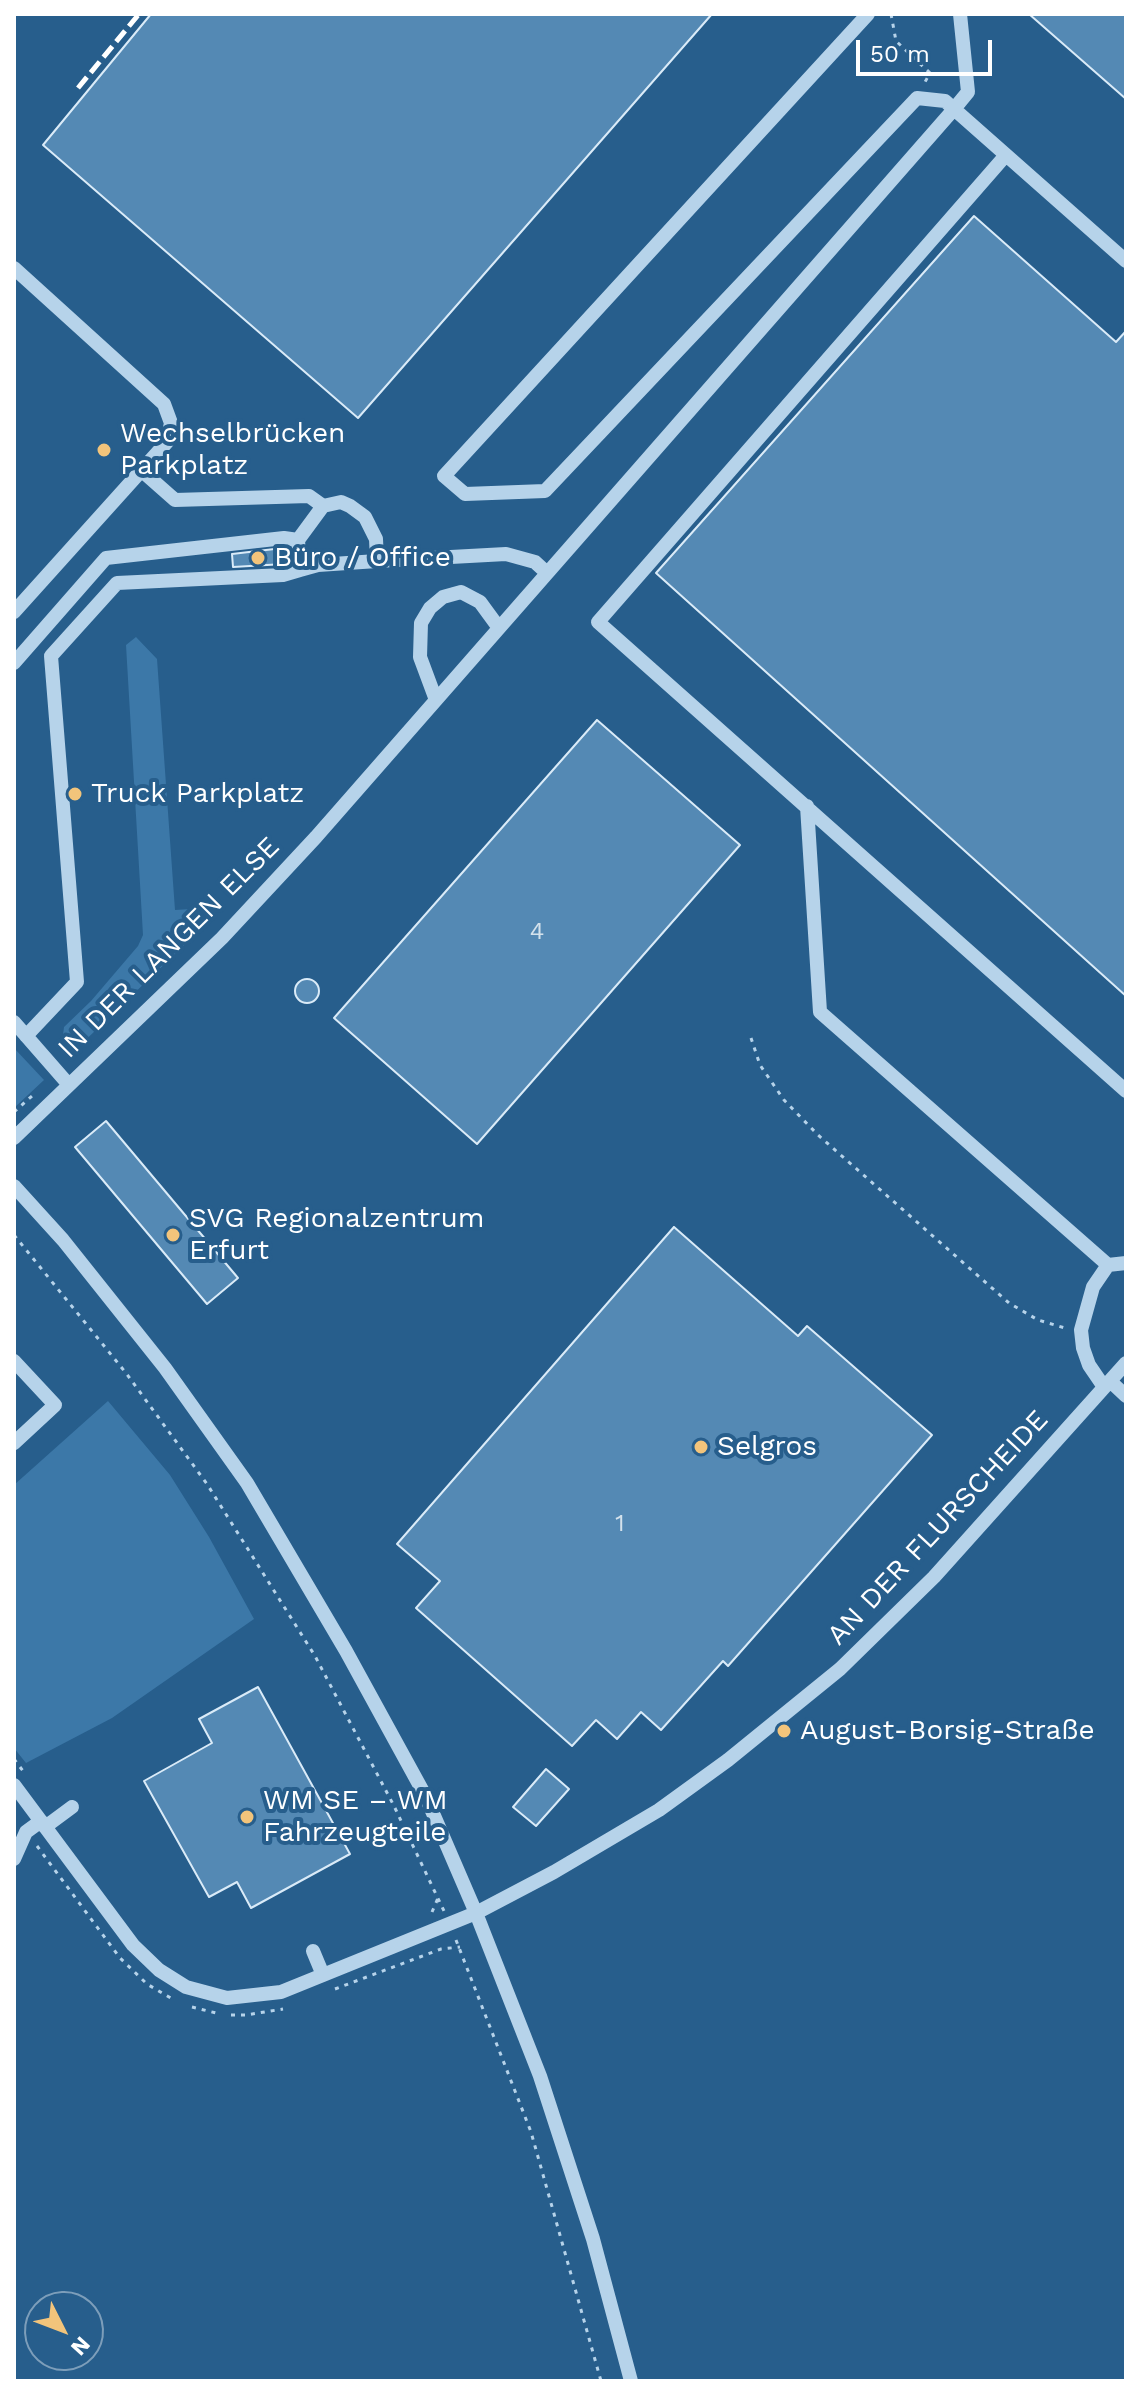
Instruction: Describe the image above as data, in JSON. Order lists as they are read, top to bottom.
{
  "streets": {
    "street": ["IN DER LANGEN ELSE", "AN DER FLURSCHEIDE"]
  },
  "places": [
    "Wechselbrücken Parkplatz",
    "Büro / Office",
    "Truck Parkplatz",
    "SVG Regionalzentrum Erfurt",
    "Selgros",
    "August-Borsig-Straße",
    "WM SE – WM Fahrzeugteile"
  ],
  "house_numbers": ["4", "1"],
  "scale_bar": "50 m",
  "north": "bottom right"
}
